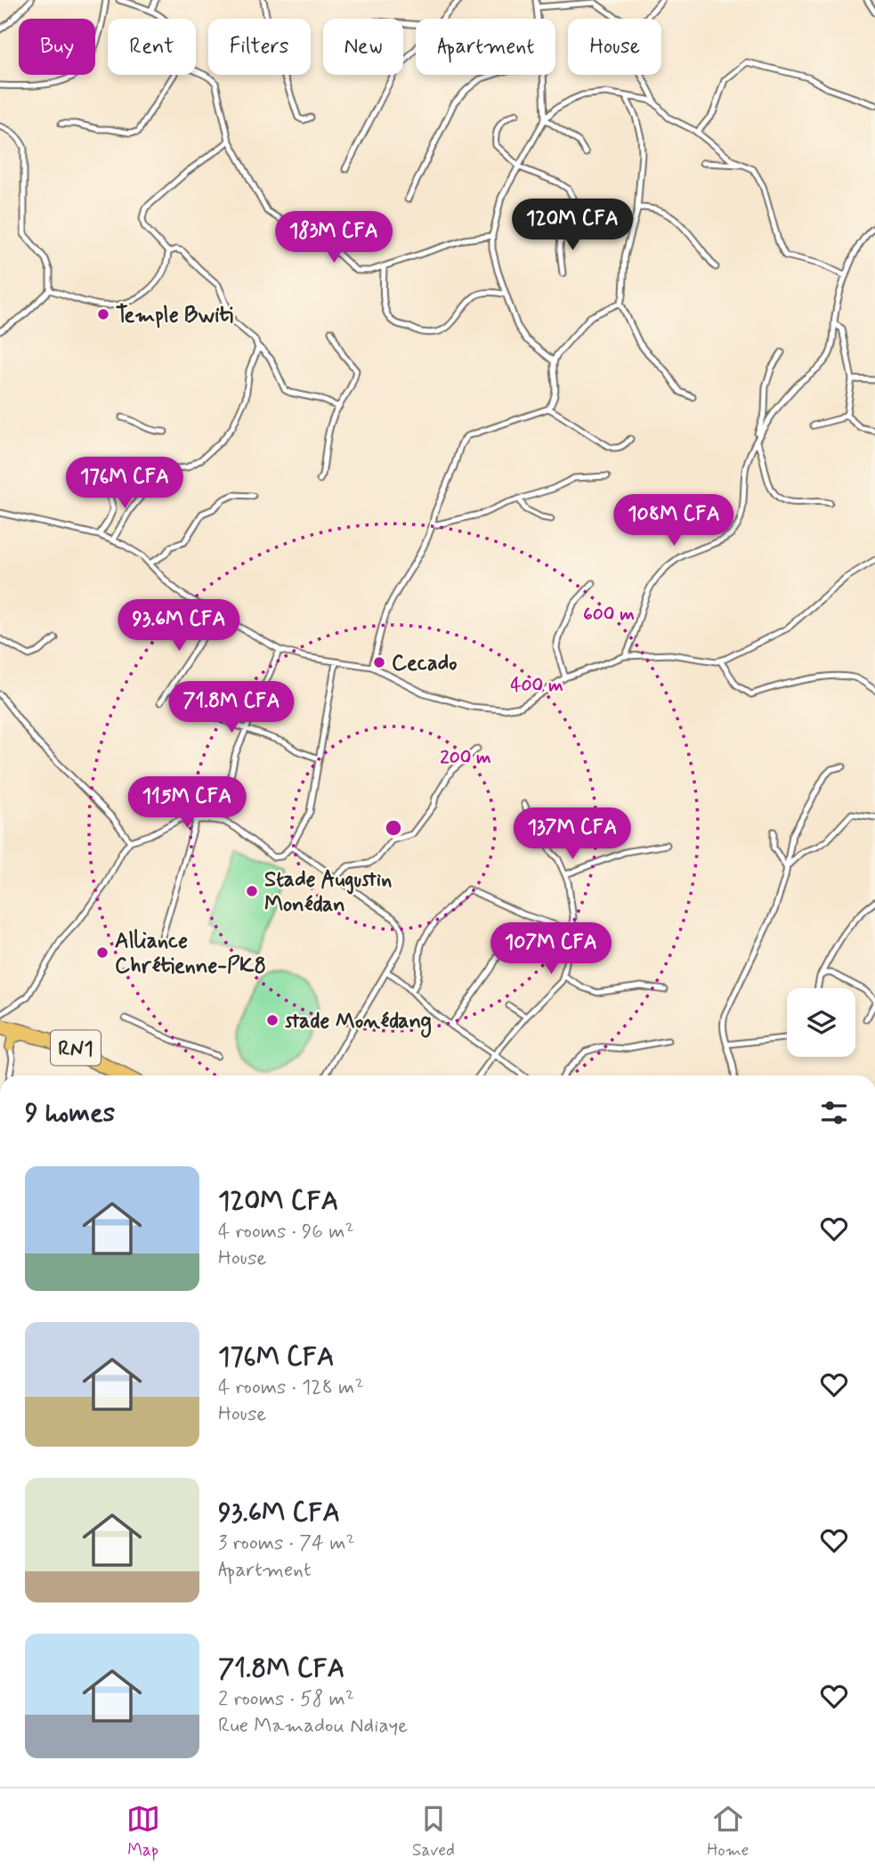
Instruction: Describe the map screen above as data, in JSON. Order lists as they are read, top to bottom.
{
  "streets": {
    "highway": ["RN1"]
  },
  "places": [
    "Temple Bwiti",
    "Cecado",
    "Stade Augustin Monédan",
    "Alliance Chrétienne-PK8",
    "stade Monédang"
  ],
  "page": {
    "chip": [
      "Buy",
      "Rent",
      "Filters",
      "New",
      "Apartment",
      "House"
    ],
    "price": [
      "120M CFA",
      "183M CFA",
      "176M CFA",
      "108M CFA",
      "93.6M CFA",
      "71.8M CFA",
      "115M CFA",
      "137M CFA",
      "107M CFA"
    ],
    "heading": "9 homes",
    "list": [
      {
        "name": "120M CFA",
        "note": "4 rooms · 96 m² · House"
      },
      {
        "name": "176M CFA",
        "note": "4 rooms · 128 m² · House"
      },
      {
        "name": "93.6M CFA",
        "note": "3 rooms · 74 m² · Apartment"
      },
      {
        "name": "71.8M CFA",
        "note": "2 rooms · 58 m² · Rue Mamadou Ndiaye"
      }
    ],
    "tabs": ["Map", "Saved", "Home"]
  },
  "rings": ["600 m", "400 m", "200 m"]
}
